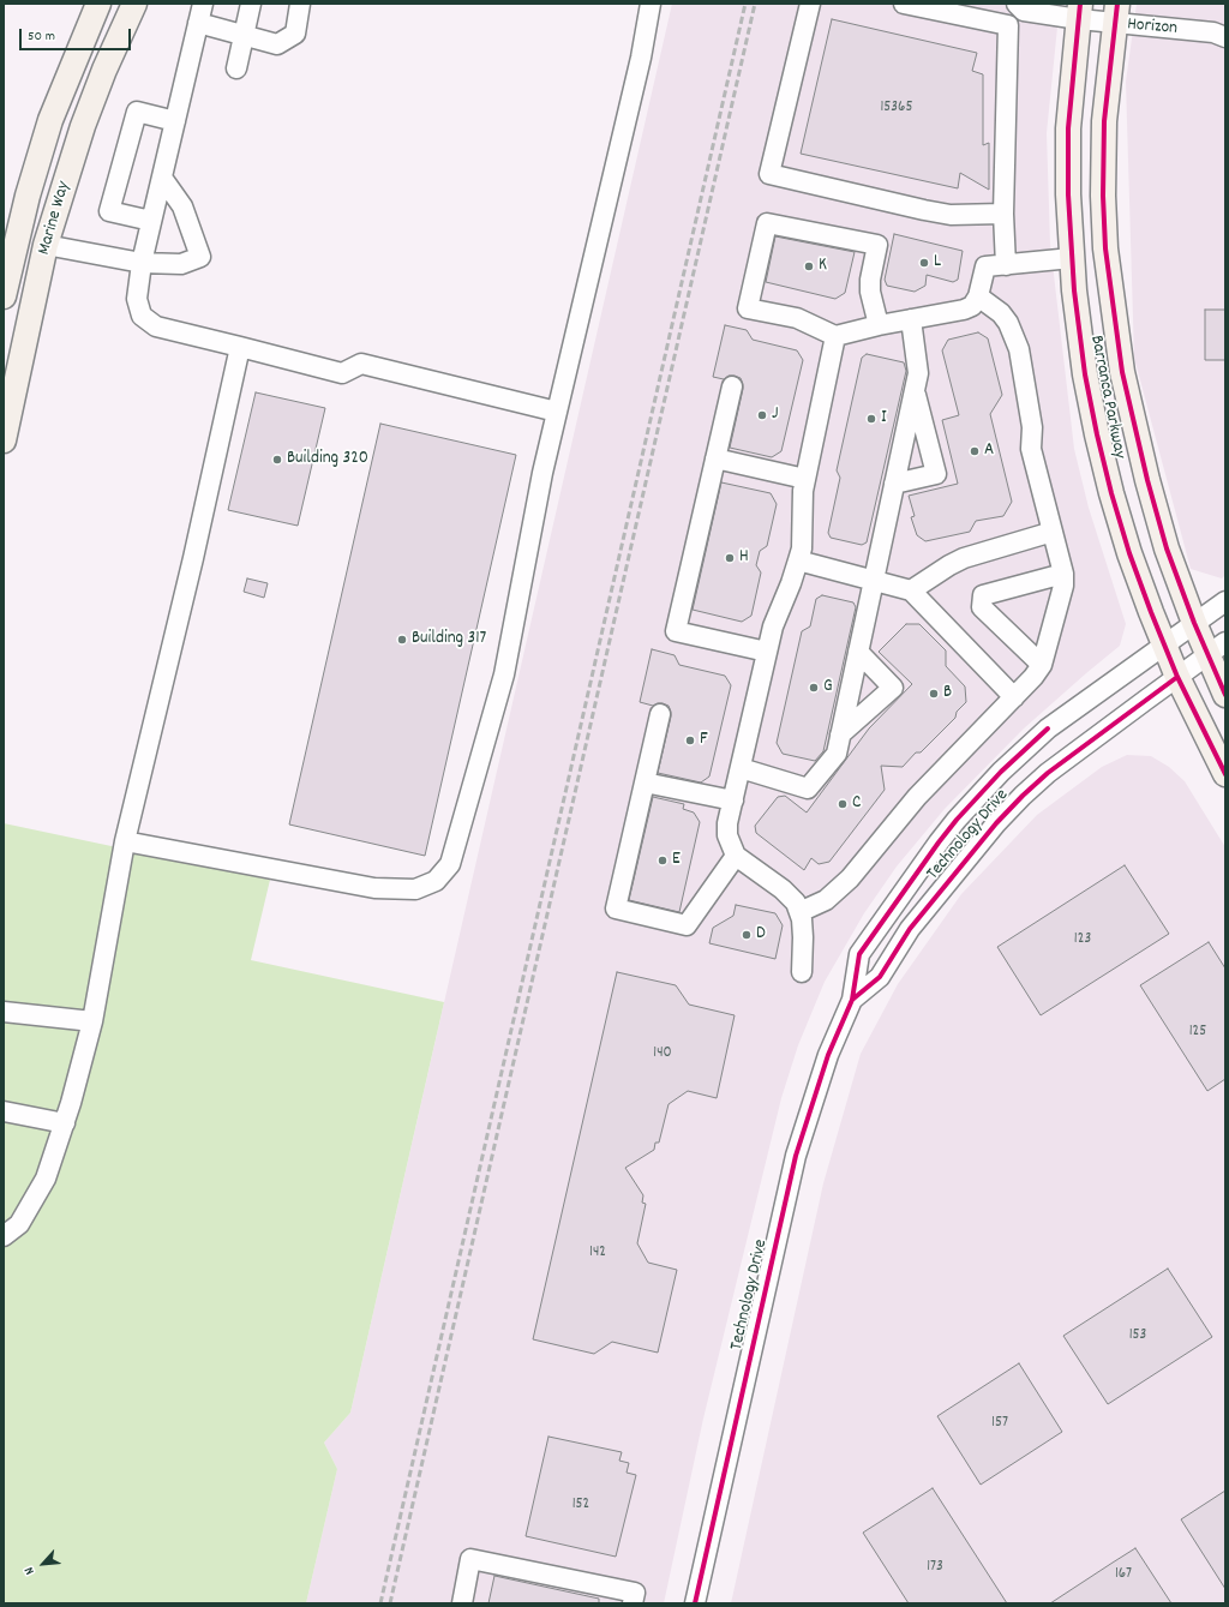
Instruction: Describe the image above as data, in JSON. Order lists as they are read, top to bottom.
{
  "streets": {
    "main road": ["Marine Way", "Barranca Parkway"],
    "street": ["Horizon", "Technology Drive"]
  },
  "crossings": [
    ["Horizon", "Barranca Parkway"],
    ["Barranca Parkway", "Technology Drive"]
  ],
  "places": [
    "L",
    "K",
    "J",
    "I",
    "A",
    "Building 320",
    "H",
    "Building 317",
    "G",
    "B",
    "F",
    "C",
    "E",
    "D"
  ],
  "house_numbers": [
    "15365",
    "123",
    "125",
    "140",
    "142",
    "153",
    "157",
    "152",
    "173",
    "167"
  ],
  "scale_bar": "50 m",
  "north": "bottom left"
}
